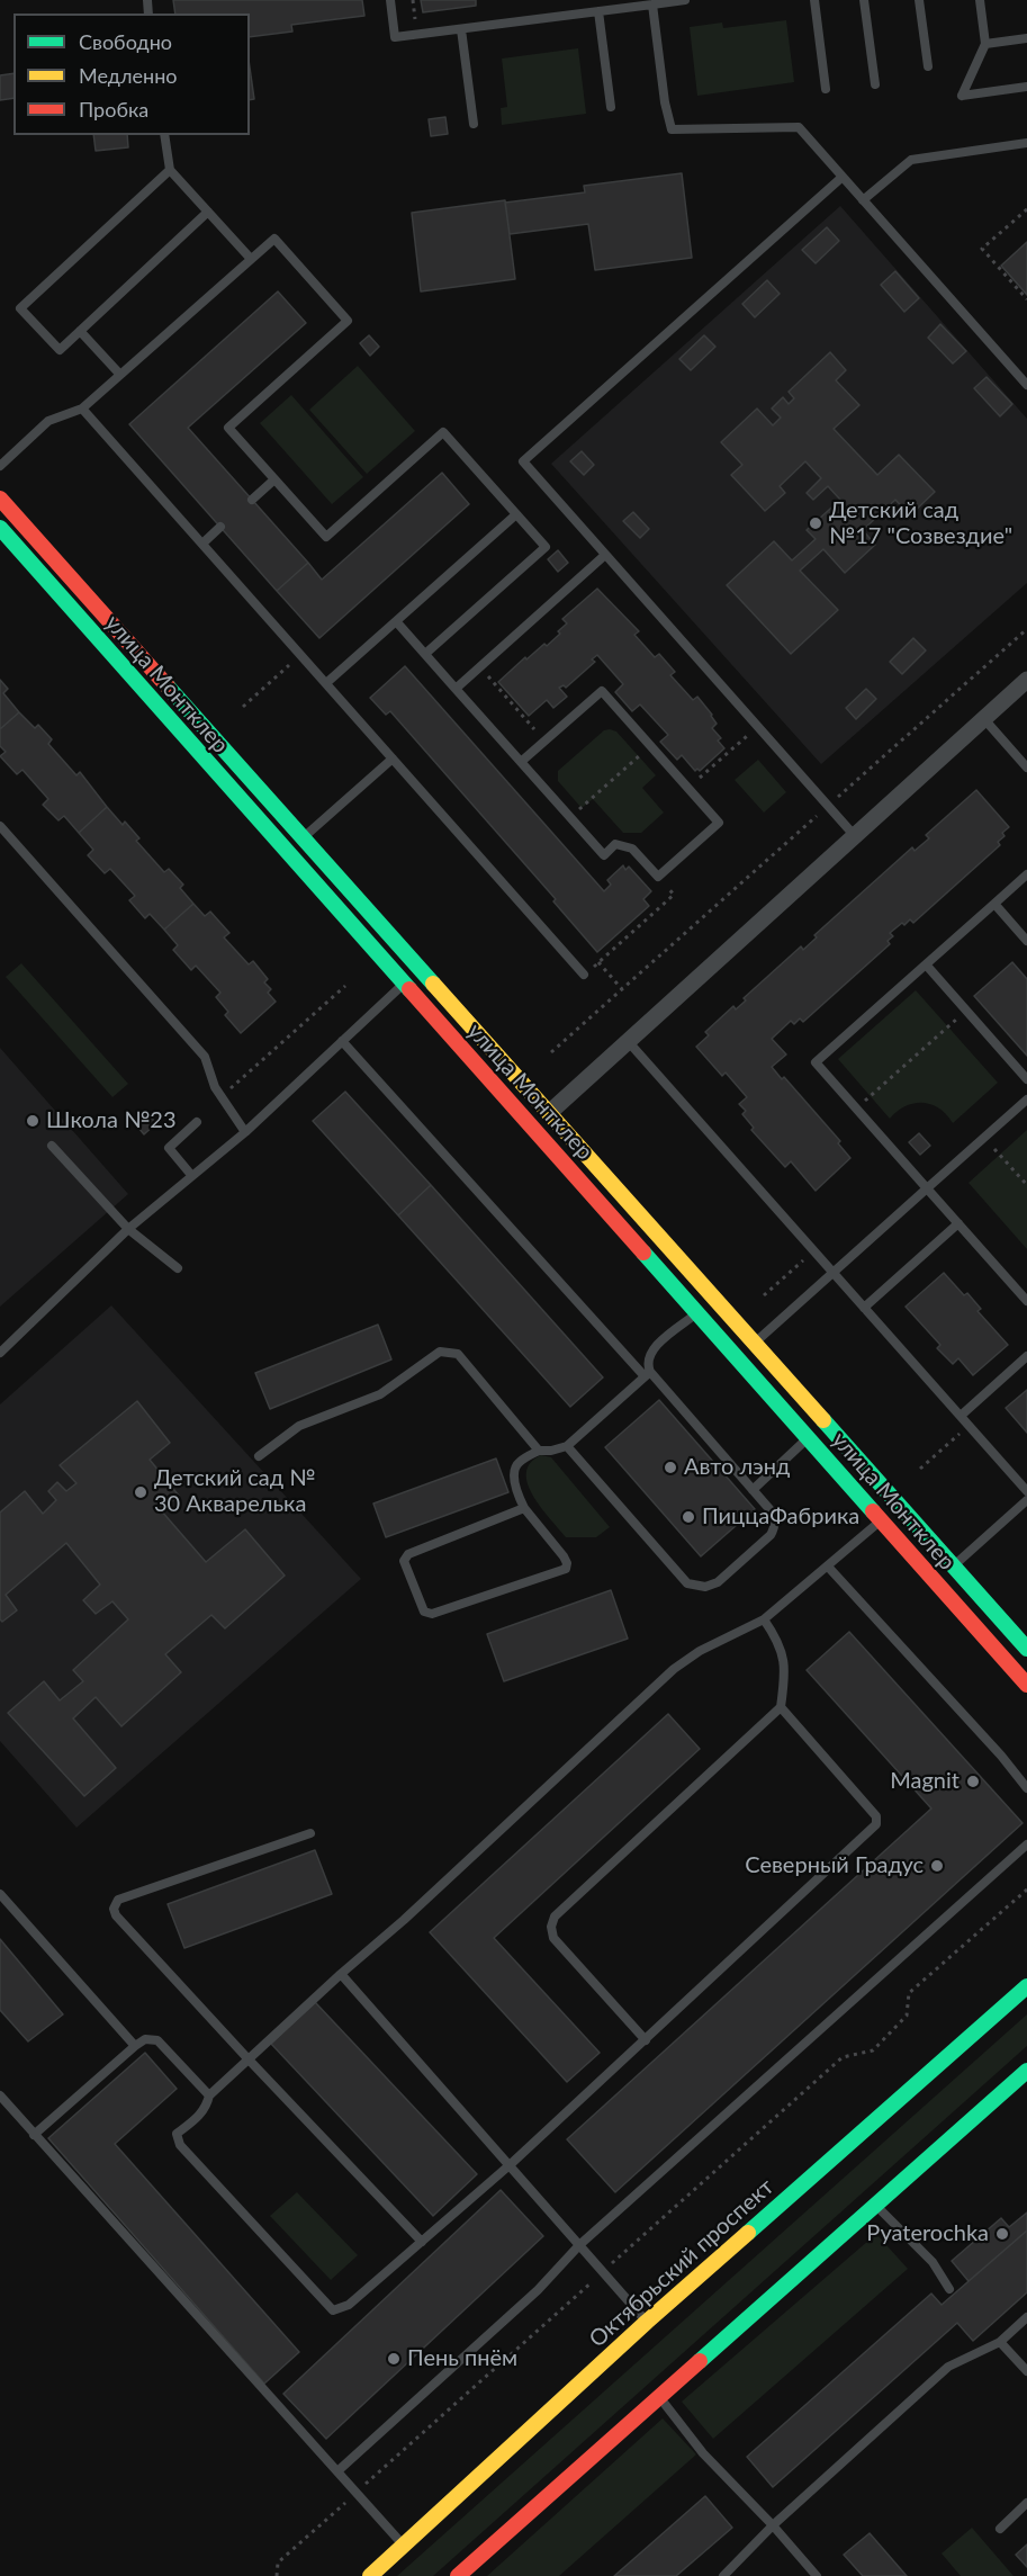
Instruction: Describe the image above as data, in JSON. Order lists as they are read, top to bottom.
{
  "streets": {
    "street": ["улица Монтклер", "Октябрьский проспект"]
  },
  "places": [
    "Детский сад №17 \"Созвездие\"",
    "Школа №23",
    "Авто лэнд",
    "Детский сад № 30 Акварелька",
    "ПиццаФабрика",
    "Magnit",
    "Северный Градус",
    "Pyaterochka",
    "Пень пнём"
  ],
  "legend": ["Свободно", "Медленно", "Пробка"]
}
